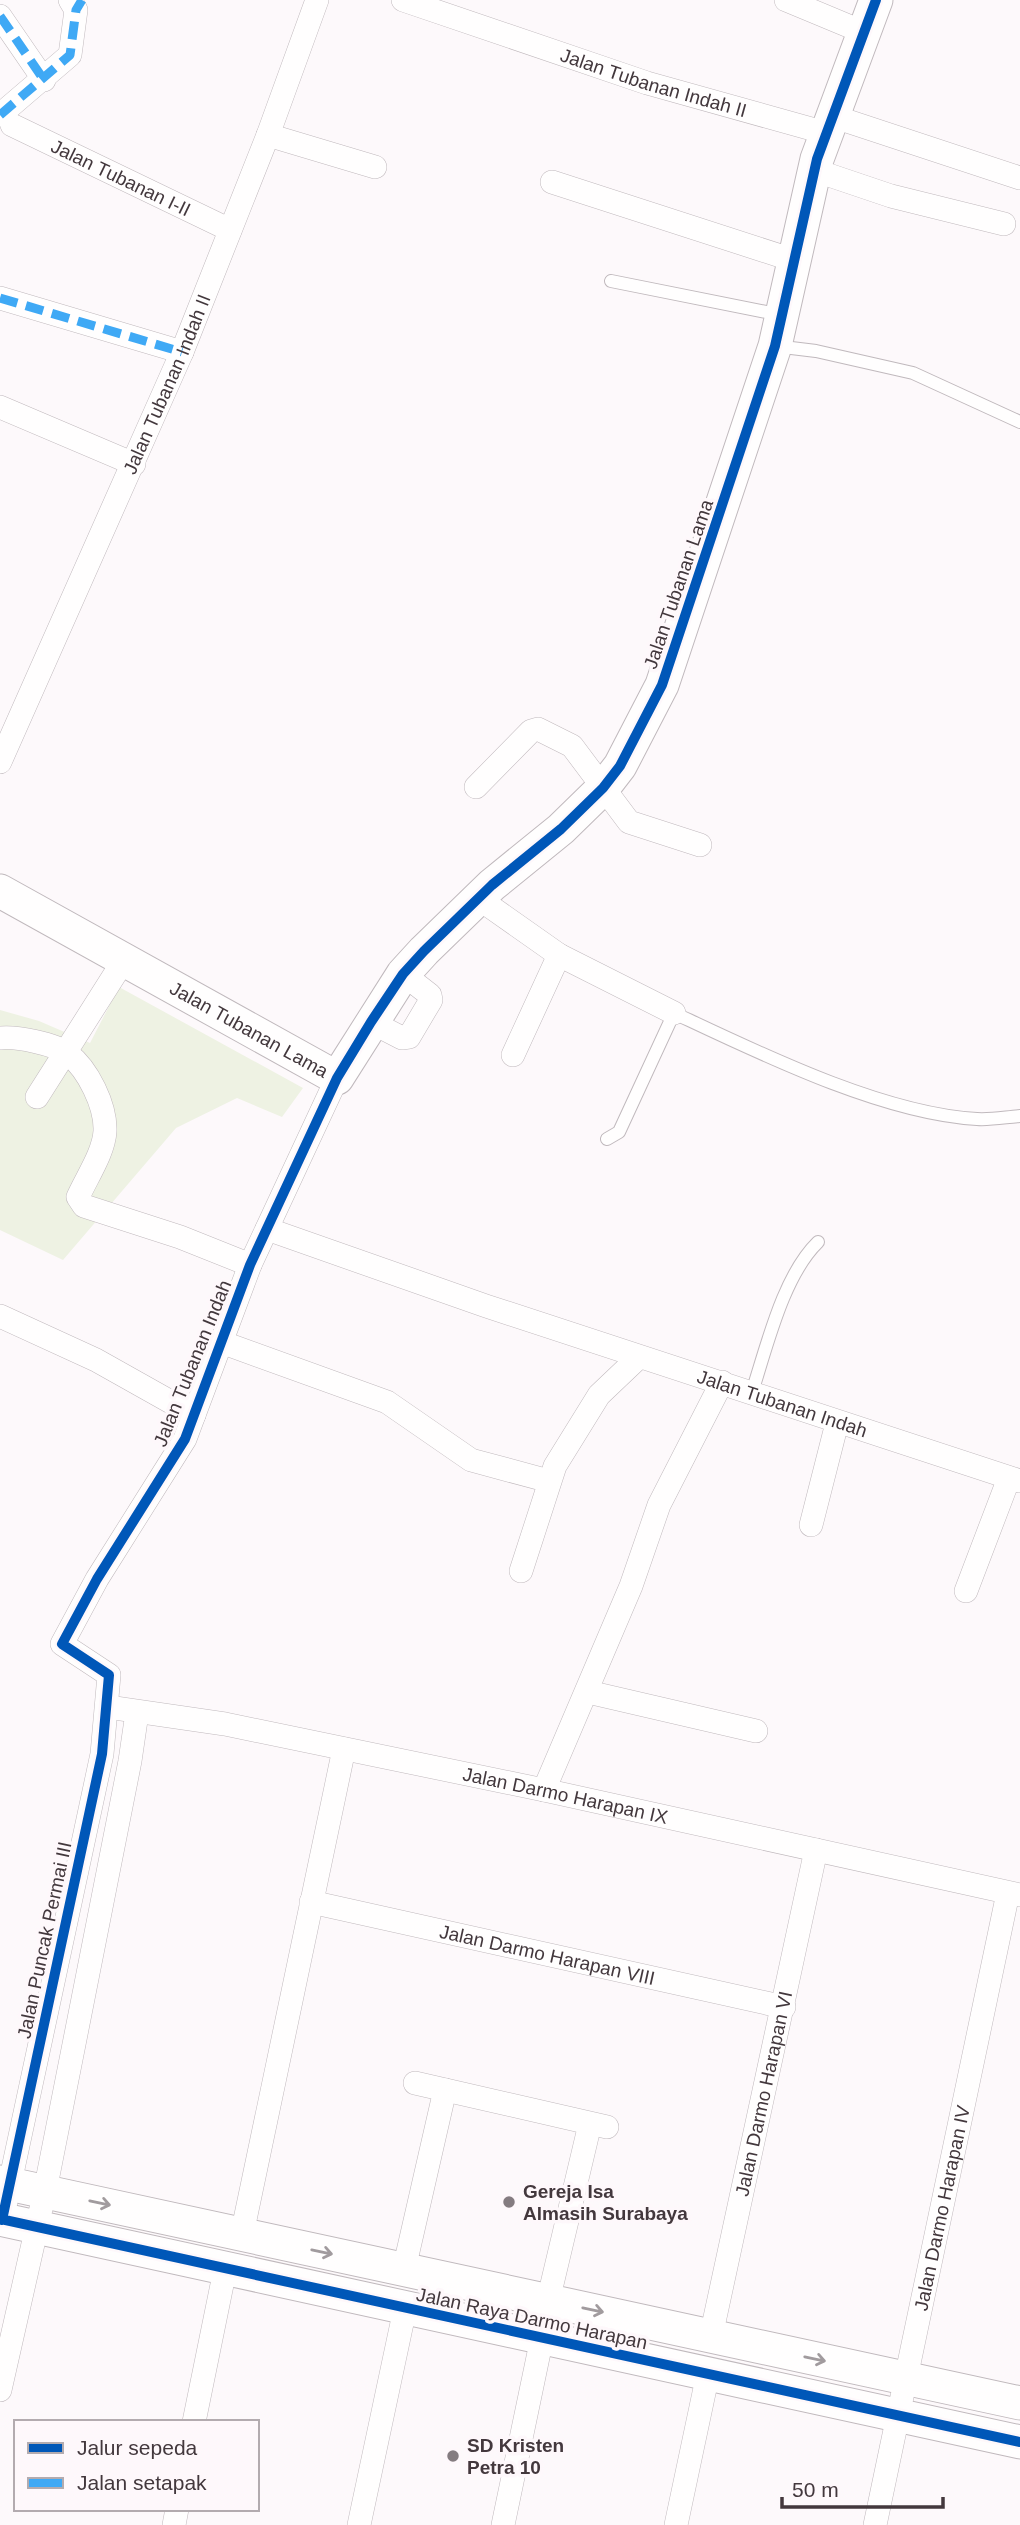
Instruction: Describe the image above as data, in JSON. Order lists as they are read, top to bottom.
{
  "streets": {
    "street": [
      "Jalan Tubanan Indah II",
      "Jalan Tubanan I-II",
      "Jalan Tubanan Lama",
      "Jalan Tubanan Indah",
      "Jalan Darmo Harapan IX",
      "Jalan Puncak Permai III",
      "Jalan Darmo Harapan VIII",
      "Jalan Darmo Harapan VI",
      "Jalan Darmo Harapan IV",
      "Jalan Raya Darmo Harapan"
    ]
  },
  "crossings": [
    ["Jalan Tubanan Indah II", "Jalan Tubanan I-II"],
    ["Jalan Tubanan Indah II", "Jalan Tubanan Lama"],
    ["Jalan Tubanan Lama", "Jalan Tubanan Indah"],
    ["Jalan Tubanan Indah", "Jalan Darmo Harapan IX"],
    ["Jalan Tubanan Indah", "Jalan Puncak Permai III"],
    ["Jalan Darmo Harapan IX", "Jalan Puncak Permai III"],
    ["Jalan Darmo Harapan IX", "Jalan Darmo Harapan VI"],
    ["Jalan Darmo Harapan IX", "Jalan Darmo Harapan IV"],
    ["Jalan Puncak Permai III", "Jalan Raya Darmo Harapan"],
    ["Jalan Darmo Harapan VIII", "Jalan Darmo Harapan VI"],
    ["Jalan Darmo Harapan VI", "Jalan Raya Darmo Harapan"],
    ["Jalan Darmo Harapan IV", "Jalan Raya Darmo Harapan"]
  ],
  "places": ["Gereja Isa Almasih Surabaya", "SD Kristen Petra 10"],
  "legend": ["Jalur sepeda", "Jalan setapak"],
  "scale_bar": "50 m"
}
